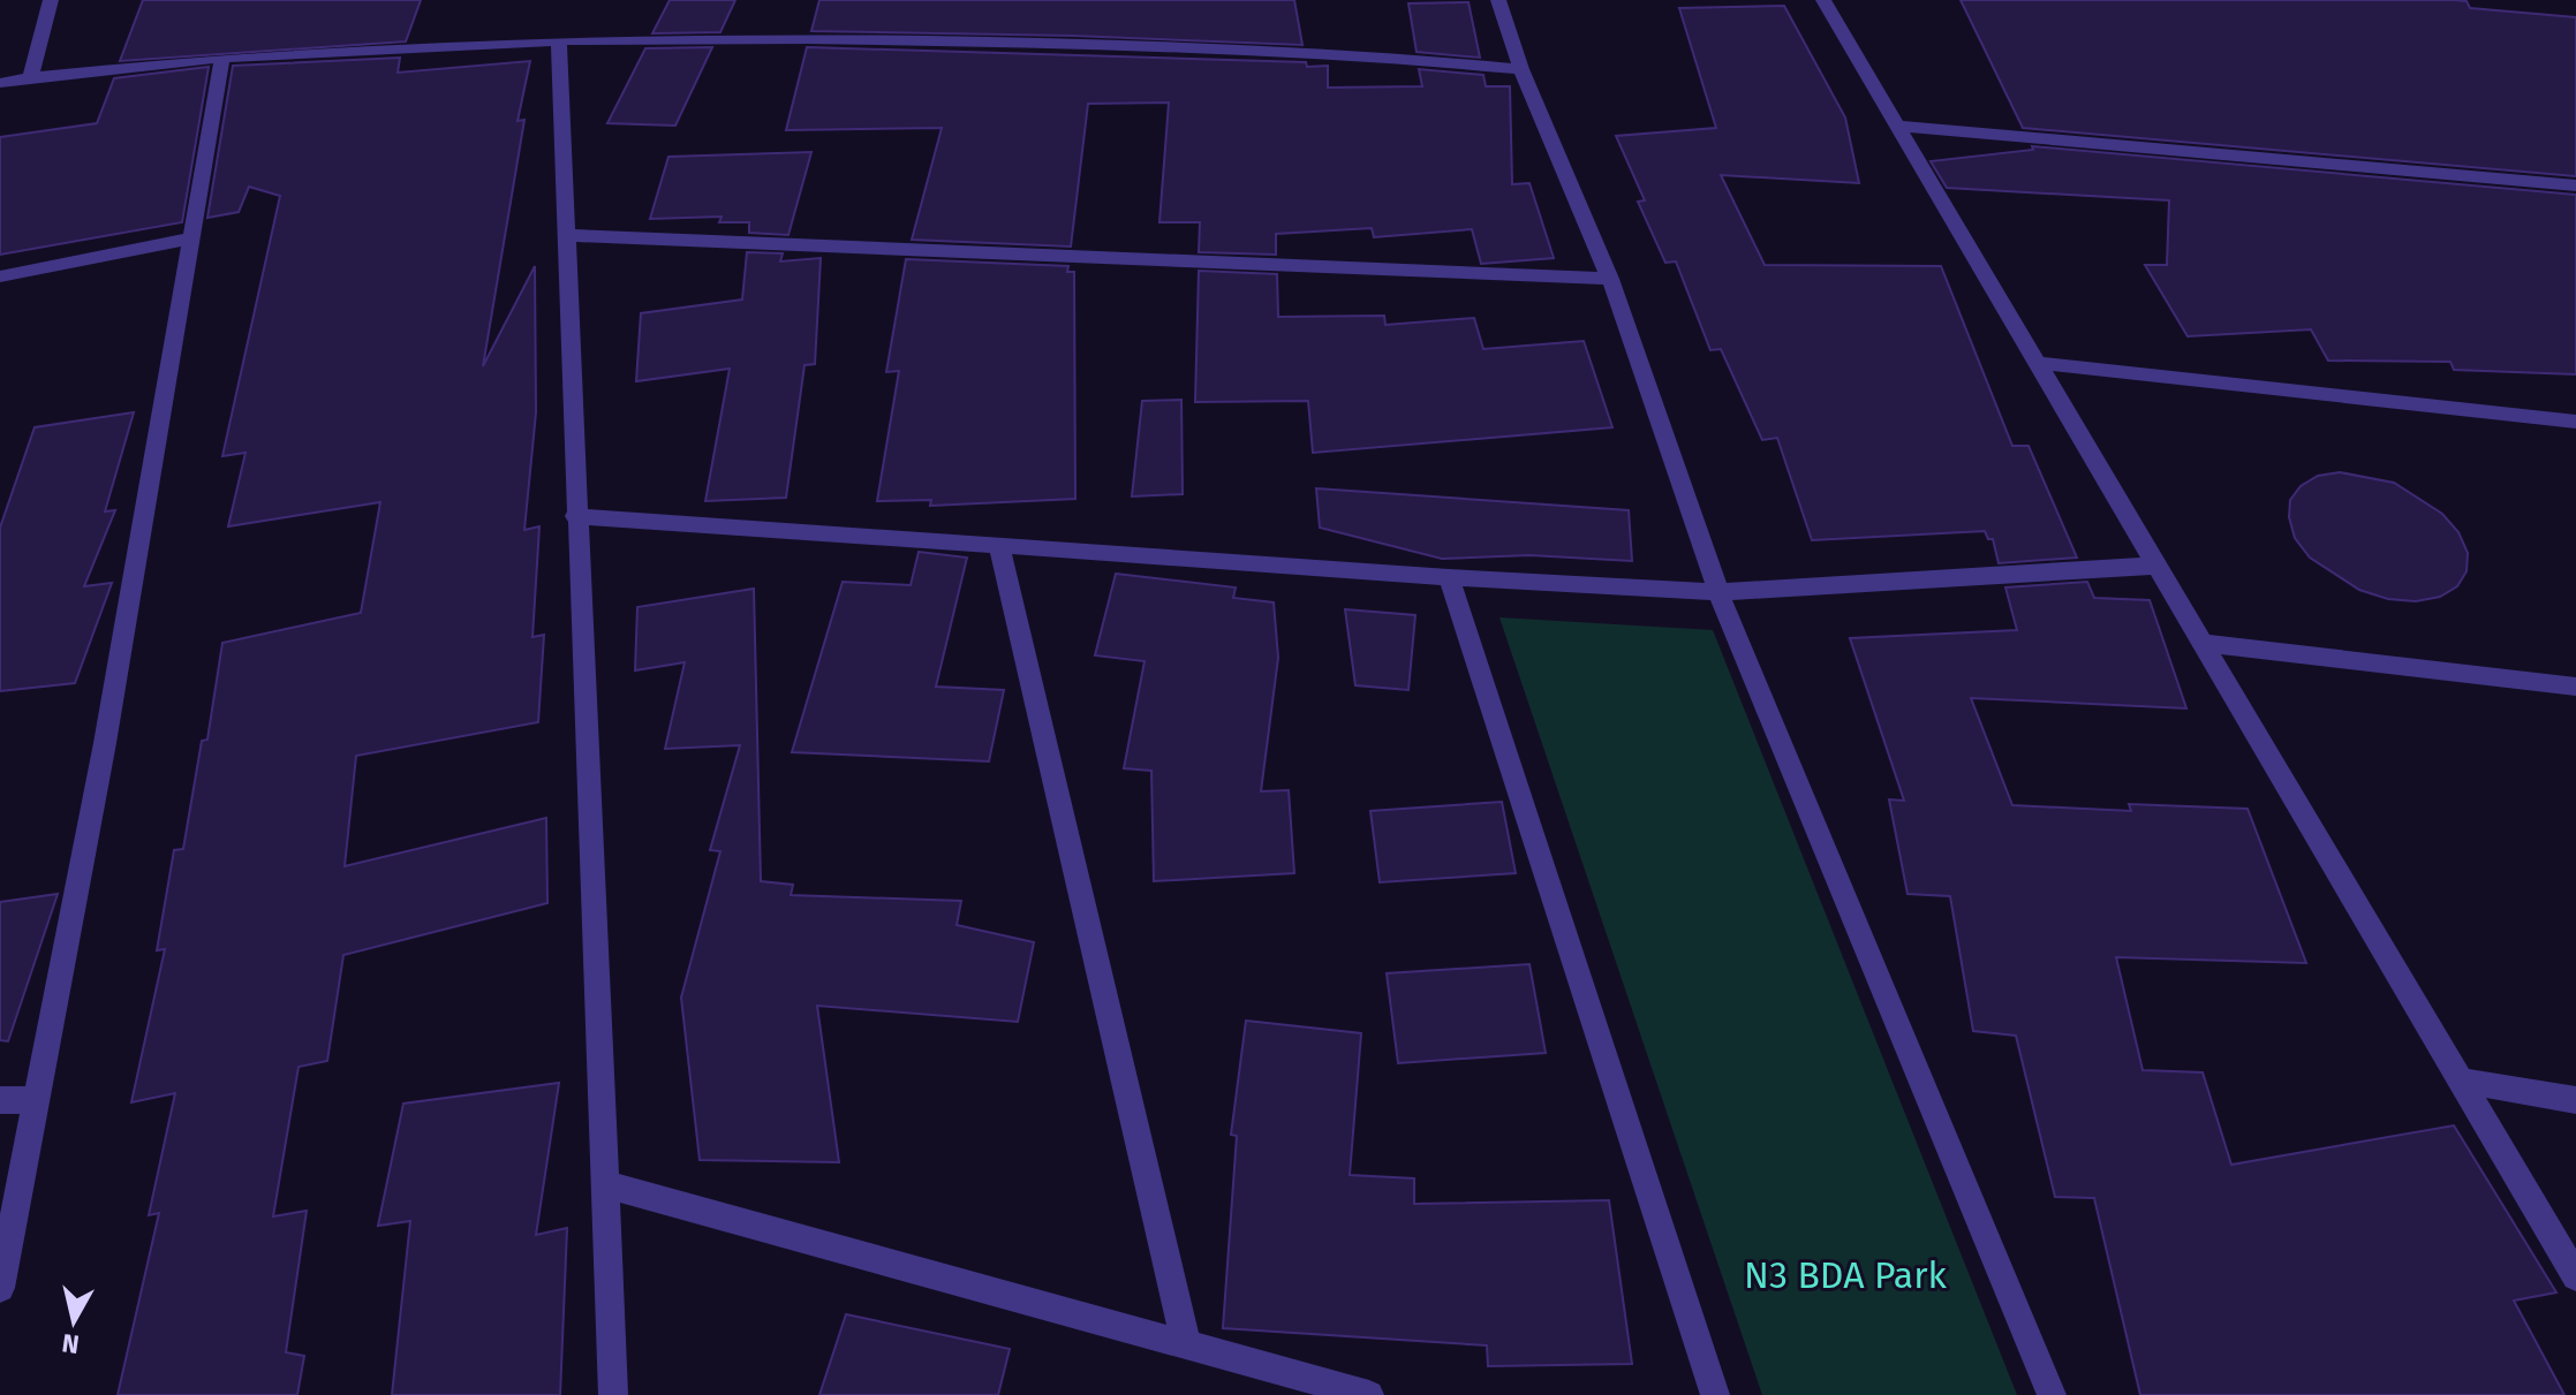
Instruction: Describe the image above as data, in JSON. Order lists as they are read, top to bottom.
{
  "parks": ["N3 BDA Park"],
  "north": "bottom"
}
